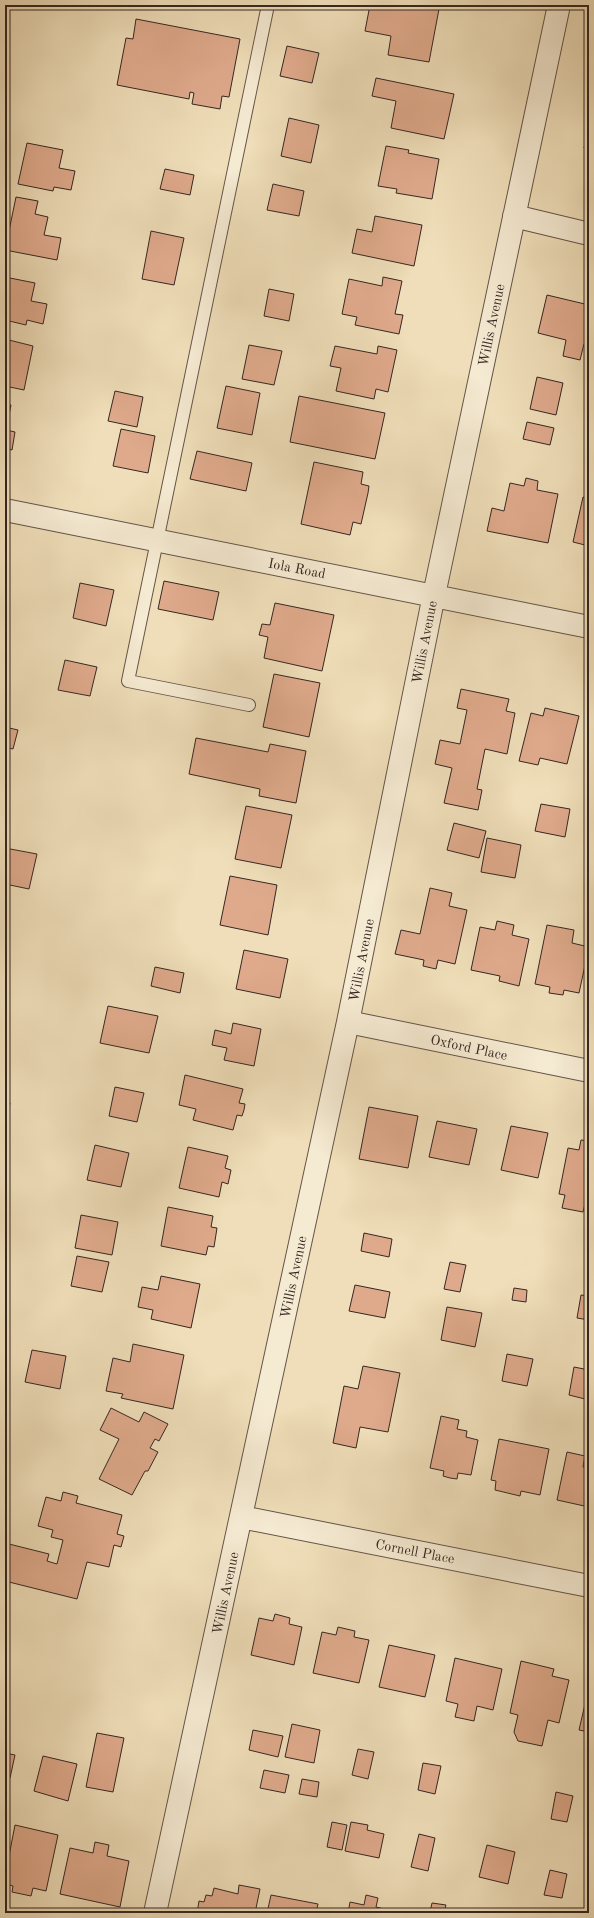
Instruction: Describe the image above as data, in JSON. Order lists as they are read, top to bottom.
{
  "streets": {
    "street": [
      "Willis Avenue",
      "Iola Road",
      "Oxford Place",
      "Cornell Place"
    ]
  },
  "crossings": [
    ["Willis Avenue", "Iola Road"],
    ["Willis Avenue", "Oxford Place"],
    ["Willis Avenue", "Cornell Place"]
  ]
}
